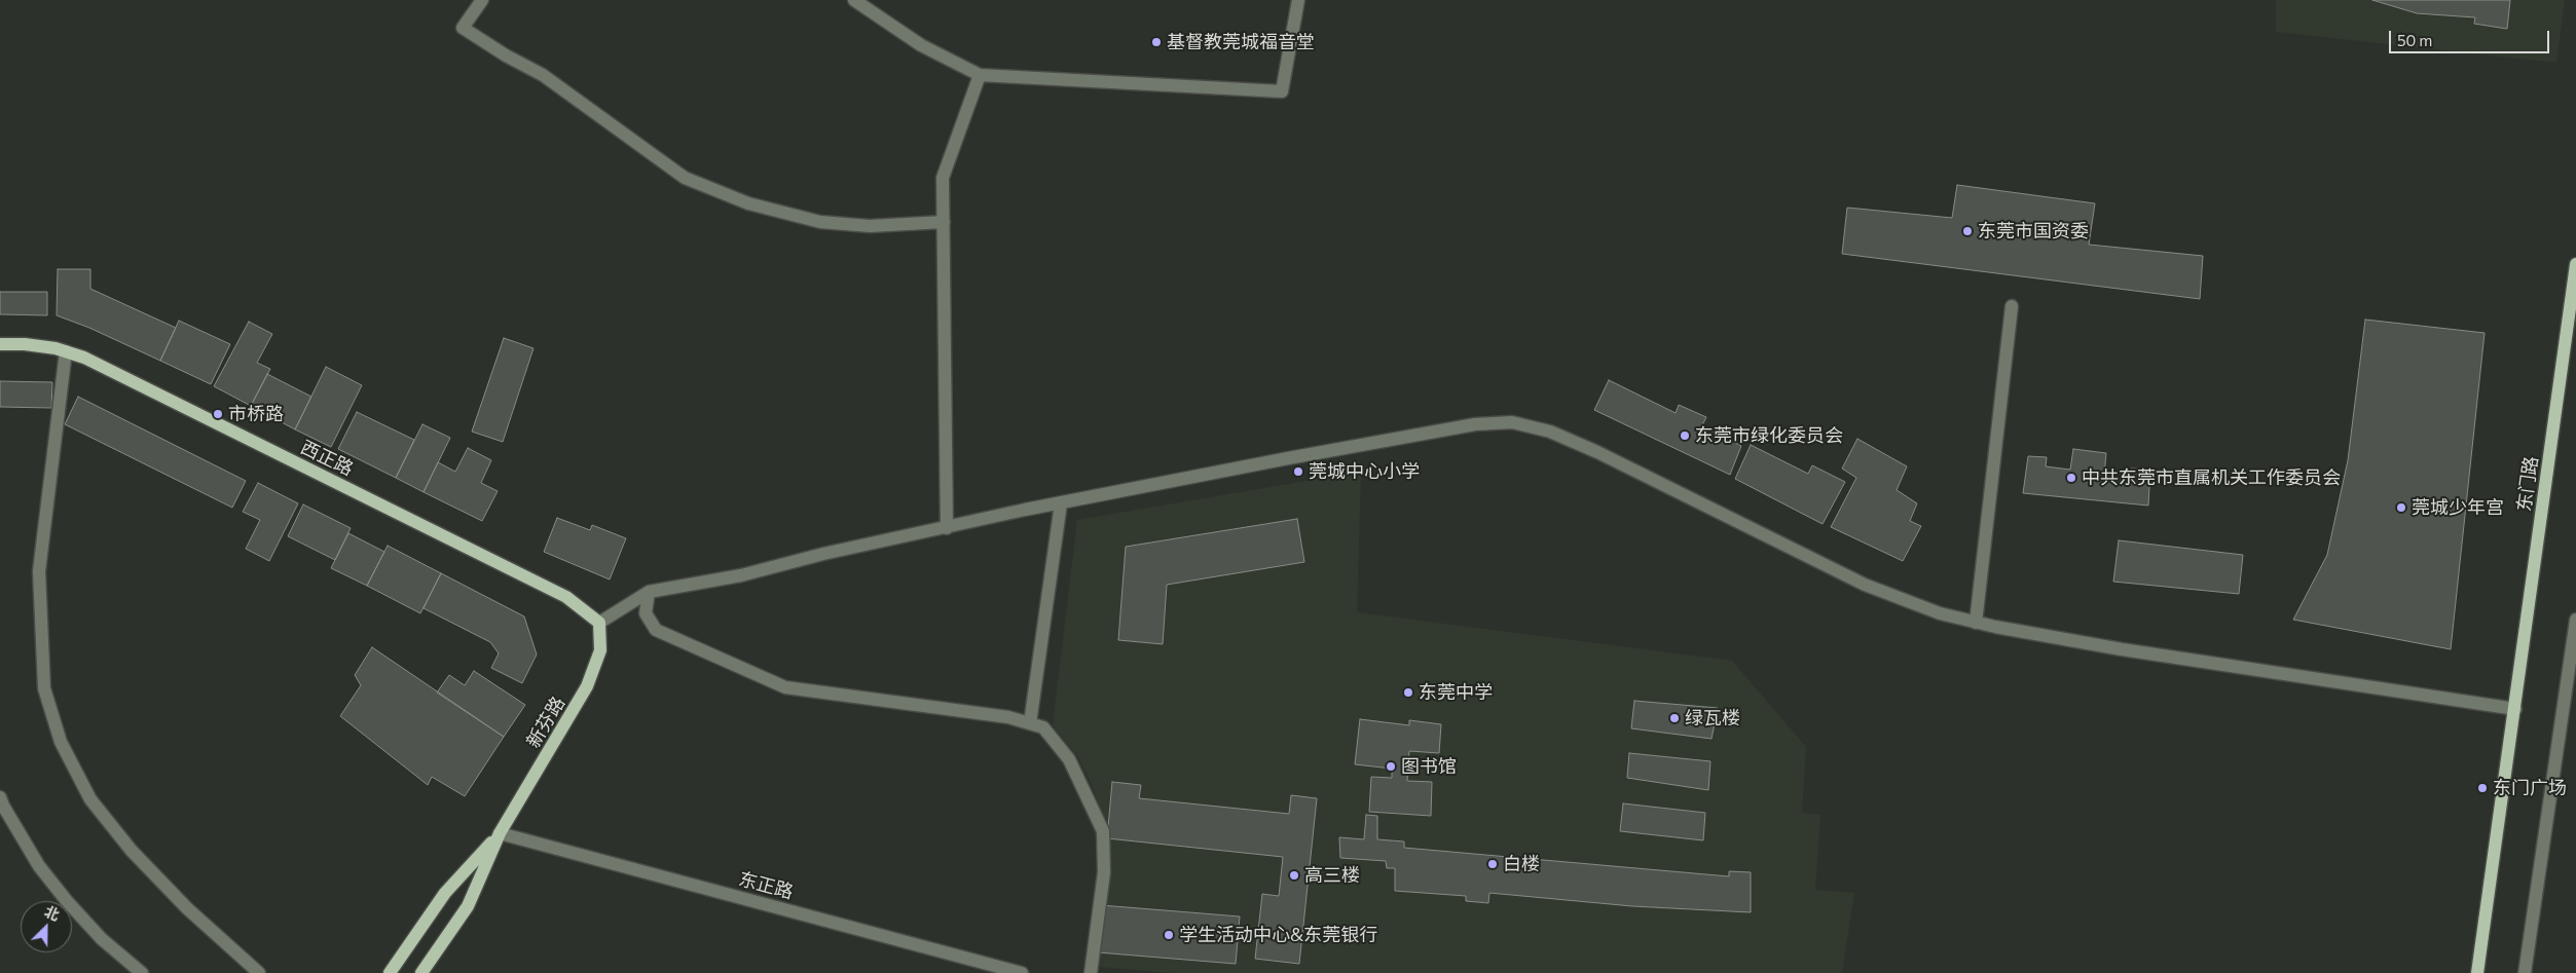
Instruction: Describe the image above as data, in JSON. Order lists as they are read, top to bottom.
{
  "streets": {
    "main road": ["西正路", "东门路", "新芬路"],
    "street": ["东正路"]
  },
  "crossings": [
    ["西正路", "新芬路"],
    ["新芬路", "东正路"]
  ],
  "places": [
    "基督教莞城福音堂",
    "东莞市国资委",
    "市桥路",
    "东莞市绿化委员会",
    "莞城中心小学",
    "中共东莞市直属机关工作委员会",
    "莞城少年宫",
    "东莞中学",
    "绿瓦楼",
    "图书馆",
    "东门广场",
    "白楼",
    "高三楼",
    "学生活动中心&东莞银行"
  ],
  "scale_bar": "50 m",
  "north": "top right"
}
